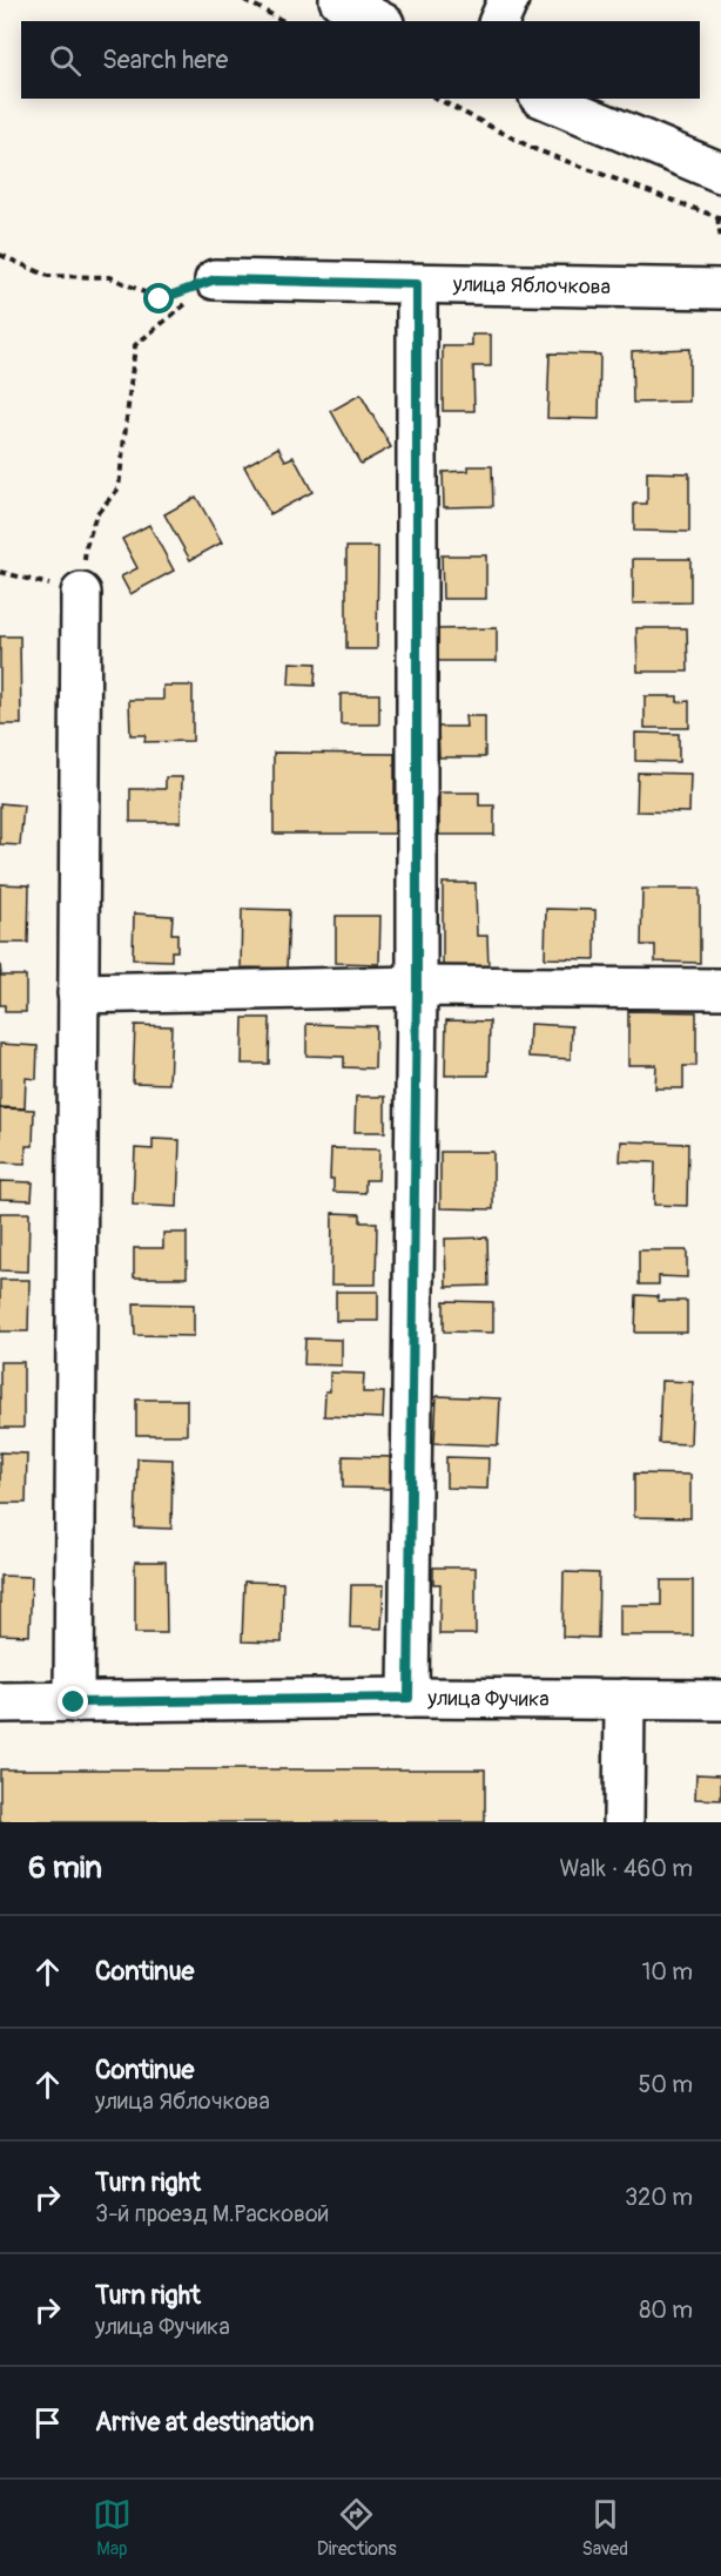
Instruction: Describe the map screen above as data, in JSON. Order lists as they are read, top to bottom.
{
  "streets": {
    "street": ["улица Яблочкова", "улица Фучика"]
  },
  "page": {
    "search": "Search here",
    "heading": ["6 min", "Walk · 460 m"],
    "list": [
      ["Continue", "10 m"],
      ["Continue", "улица Яблочкова", "50 m"],
      ["Turn right", "3-й проезд М.Расковой", "320 m"],
      ["Turn right", "улица Фучика", "80 m"],
      "Arrive at destination"
    ],
    "nav": ["Map", "Directions", "Saved"]
  }
}
